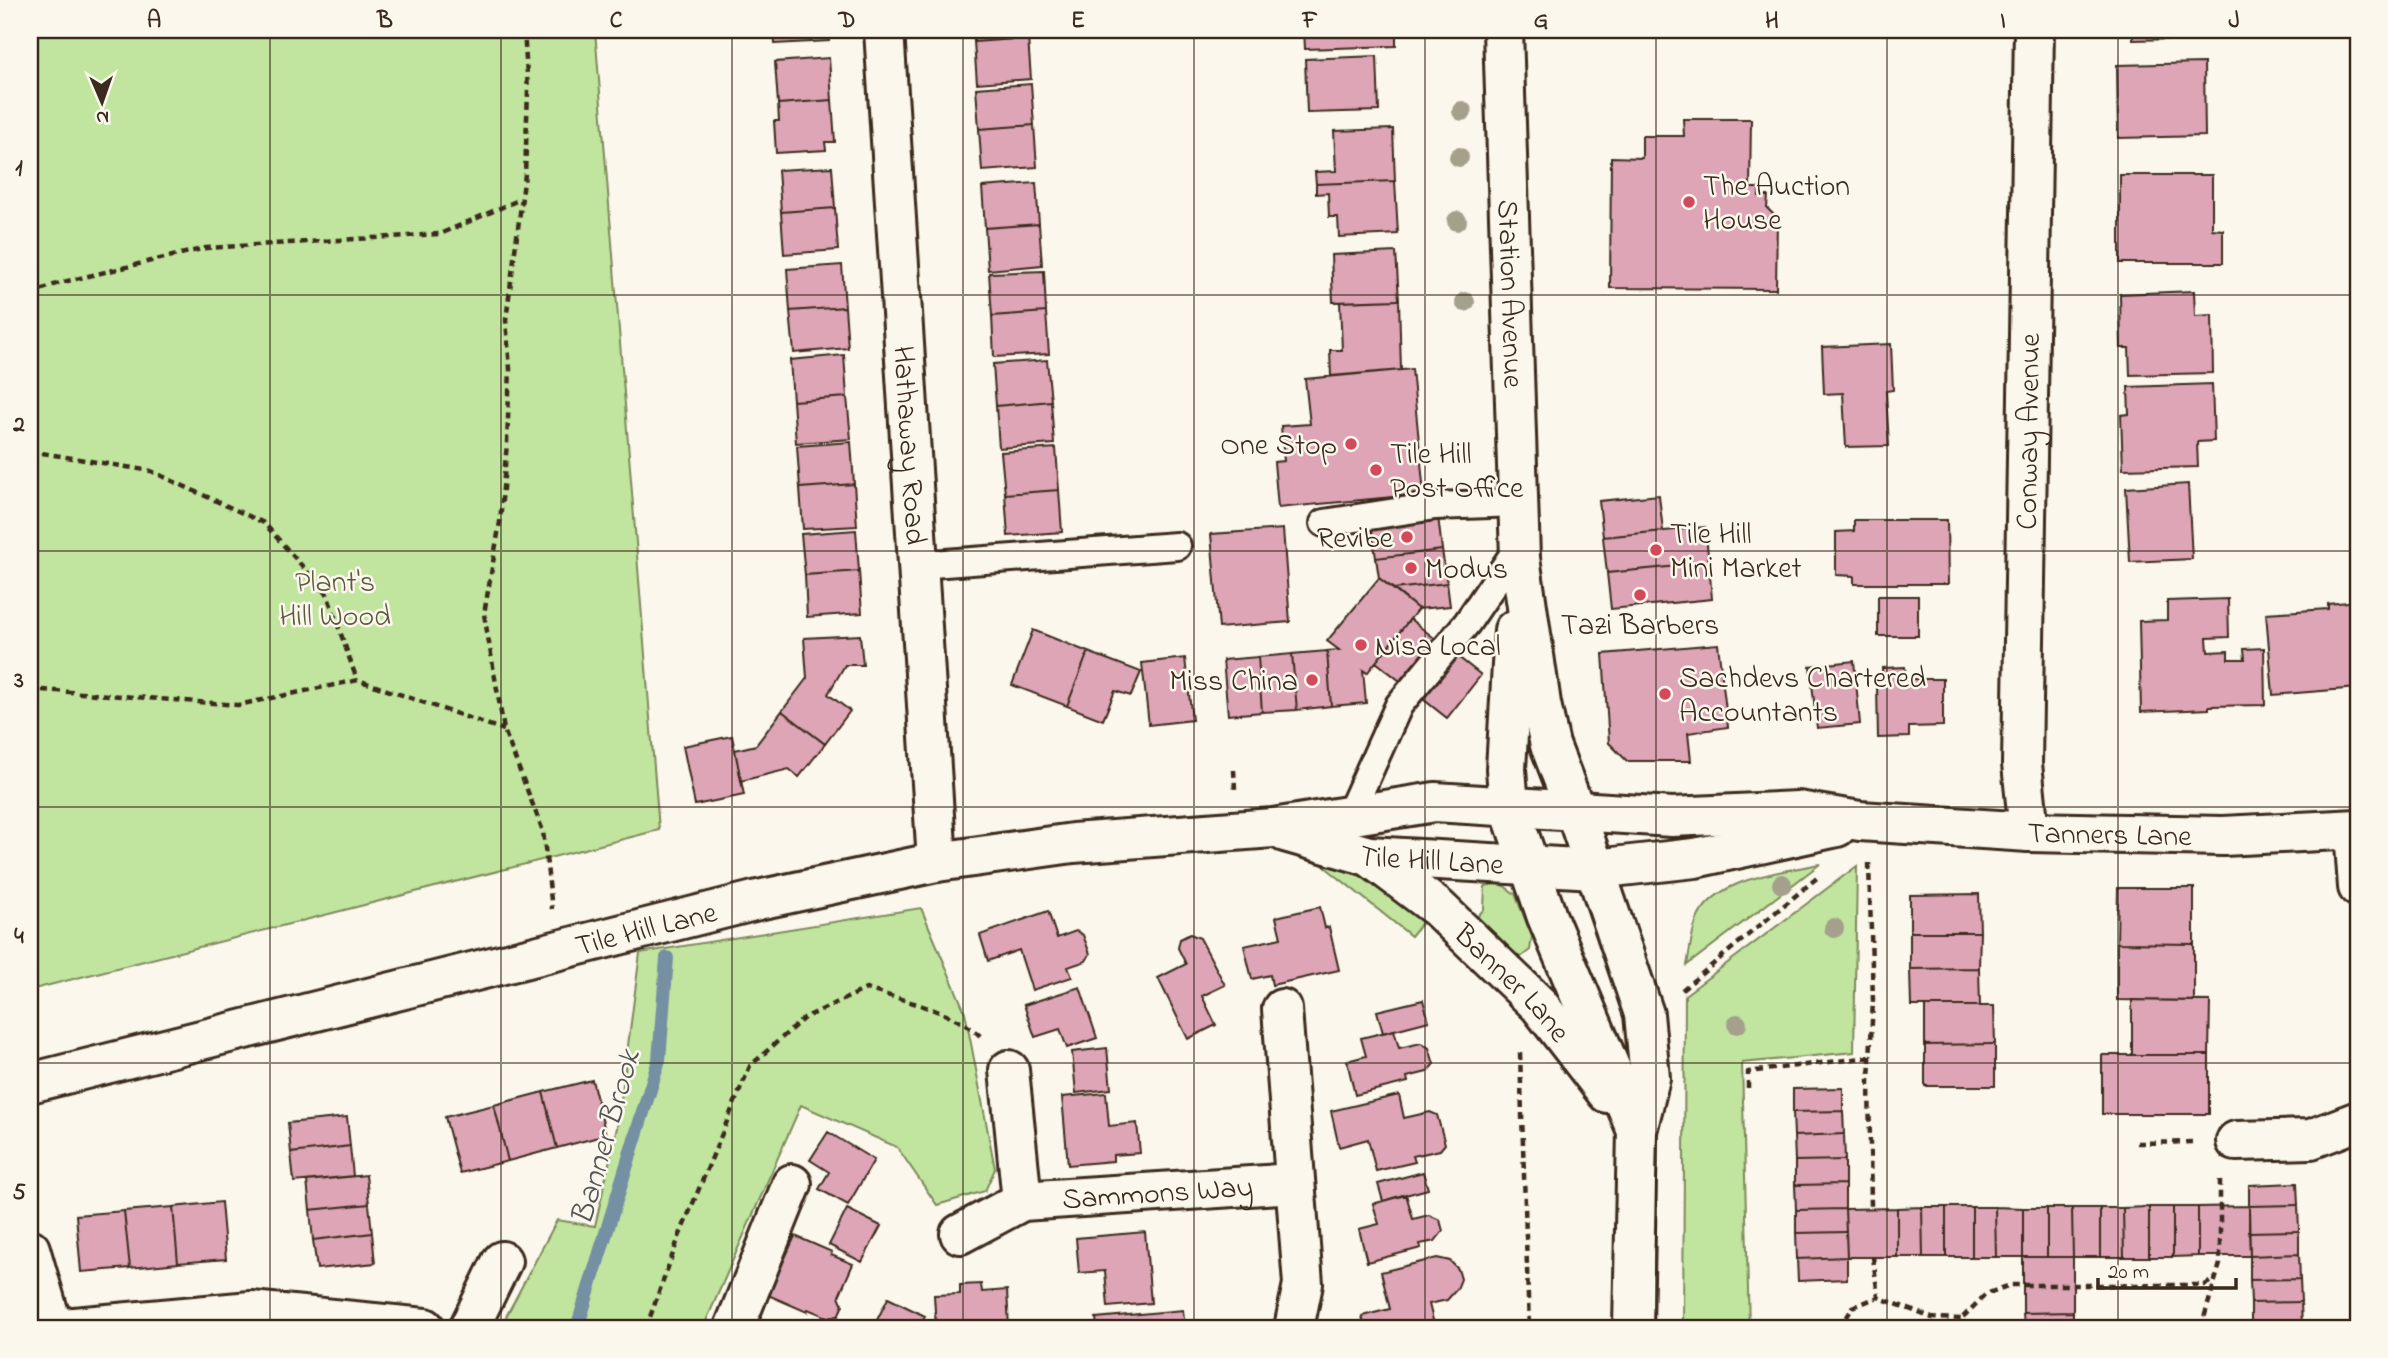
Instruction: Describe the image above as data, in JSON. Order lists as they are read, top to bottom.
{
  "streets": {
    "street": [
      "Station Avenue",
      "Conway Avenue",
      "Hathaway Road",
      "Tanners Lane",
      "Tile Hill Lane",
      "Banner Lane",
      "Sammons Way"
    ]
  },
  "crossings": [
    ["Station Avenue", "Tanners Lane"],
    ["Station Avenue", "Tile Hill Lane"],
    ["Station Avenue", "Banner Lane"],
    ["Conway Avenue", "Tanners Lane"],
    ["Hathaway Road", "Tile Hill Lane"],
    ["Tanners Lane", "Tile Hill Lane"],
    ["Tanners Lane", "Banner Lane"],
    ["Tile Hill Lane", "Banner Lane"]
  ],
  "water": ["Banner Brook"],
  "parks": ["Plant's Hill Wood"],
  "places": [
    "The Auction House",
    "One Stop",
    "Tile Hill Post Office",
    "Revibe",
    "Tile Hill Mini Market",
    "Modus",
    "Tazi Barbers",
    "Nisa Local",
    "Miss China",
    "Sachdevs Chartered Accountants"
  ],
  "scale_bar": "20 m",
  "north": "bottom",
  "grid": {
    "columns": [
      "A",
      "B",
      "C",
      "D",
      "E",
      "F",
      "G",
      "H",
      "I",
      "J"
    ],
    "rows": [
      "1",
      "2",
      "3",
      "4",
      "5"
    ]
  }
}
